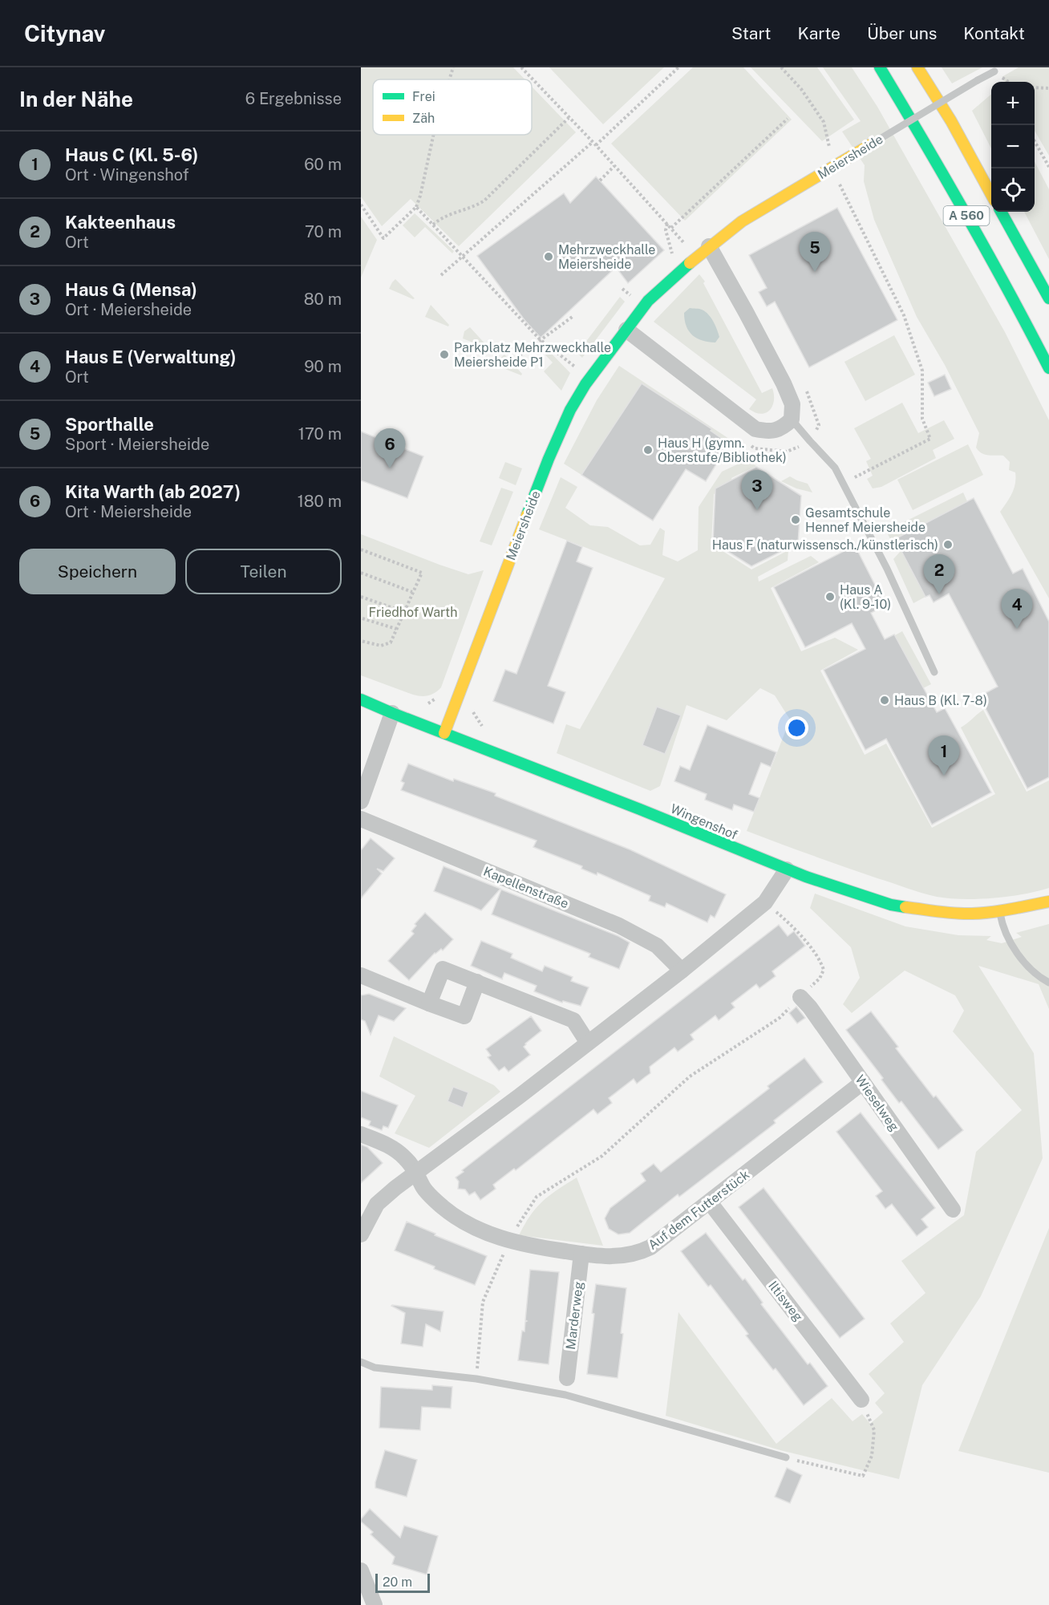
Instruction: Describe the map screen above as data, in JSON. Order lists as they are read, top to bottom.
{
  "streets": {
    "main road": ["Meiersheide", "A 560", "Wingenshof"],
    "street": [
      "Kapellenstraße",
      "Wieselweg",
      "Auf dem Futterstück",
      "Iltisweg",
      "Marderweg"
    ]
  },
  "crossings": [
    ["Meiersheide", "Wingenshof"],
    ["Wieselweg", "Auf dem Futterstück"],
    ["Auf dem Futterstück", "Iltisweg"],
    ["Auf dem Futterstück", "Marderweg"]
  ],
  "parks": ["Friedhof Warth"],
  "places": [
    "Mehrzweckhalle Meiersheide",
    "Parkplatz Mehrzweckhalle Meiersheide P1",
    "Haus H (gymn. Oberstufe/Bibliothek)",
    "Gesamtschule Hennef Meiersheide",
    "Haus F (naturwissensch./künstlerisch)",
    "Haus A (Kl. 9-10)",
    "Haus B (Kl. 7-8)"
  ],
  "legend": ["Frei", "Zäh"],
  "scale_bar": "20 m",
  "page": {
    "header": "Citynav",
    "nav": [
      "Start",
      "Karte",
      "Über uns",
      "Kontakt"
    ],
    "heading": ["In der Nähe", "6 Ergebnisse"],
    "map_buttons": ["+", "−"],
    "list": [
      {
        "mark": "1",
        "name": "Haus C (Kl. 5-6)",
        "note": "Ort · Wingenshof",
        "value": "60 m"
      },
      {
        "mark": "2",
        "name": "Kakteenhaus",
        "note": "Ort",
        "value": "70 m"
      },
      {
        "mark": "3",
        "name": "Haus G (Mensa)",
        "note": "Ort · Meiersheide",
        "value": "80 m"
      },
      {
        "mark": "4",
        "name": "Haus E (Verwaltung)",
        "note": "Ort",
        "value": "90 m"
      },
      {
        "mark": "5",
        "name": "Sporthalle",
        "note": "Sport · Meiersheide",
        "value": "170 m"
      },
      {
        "mark": "6",
        "name": "Kita Warth (ab 2027)",
        "note": "Ort · Meiersheide",
        "value": "180 m"
      }
    ],
    "pins": [
      "5",
      "6",
      "3",
      "2",
      "4",
      "1"
    ],
    "buttons": ["Speichern", "Teilen"],
    "scale": "20 m"
  }
}
